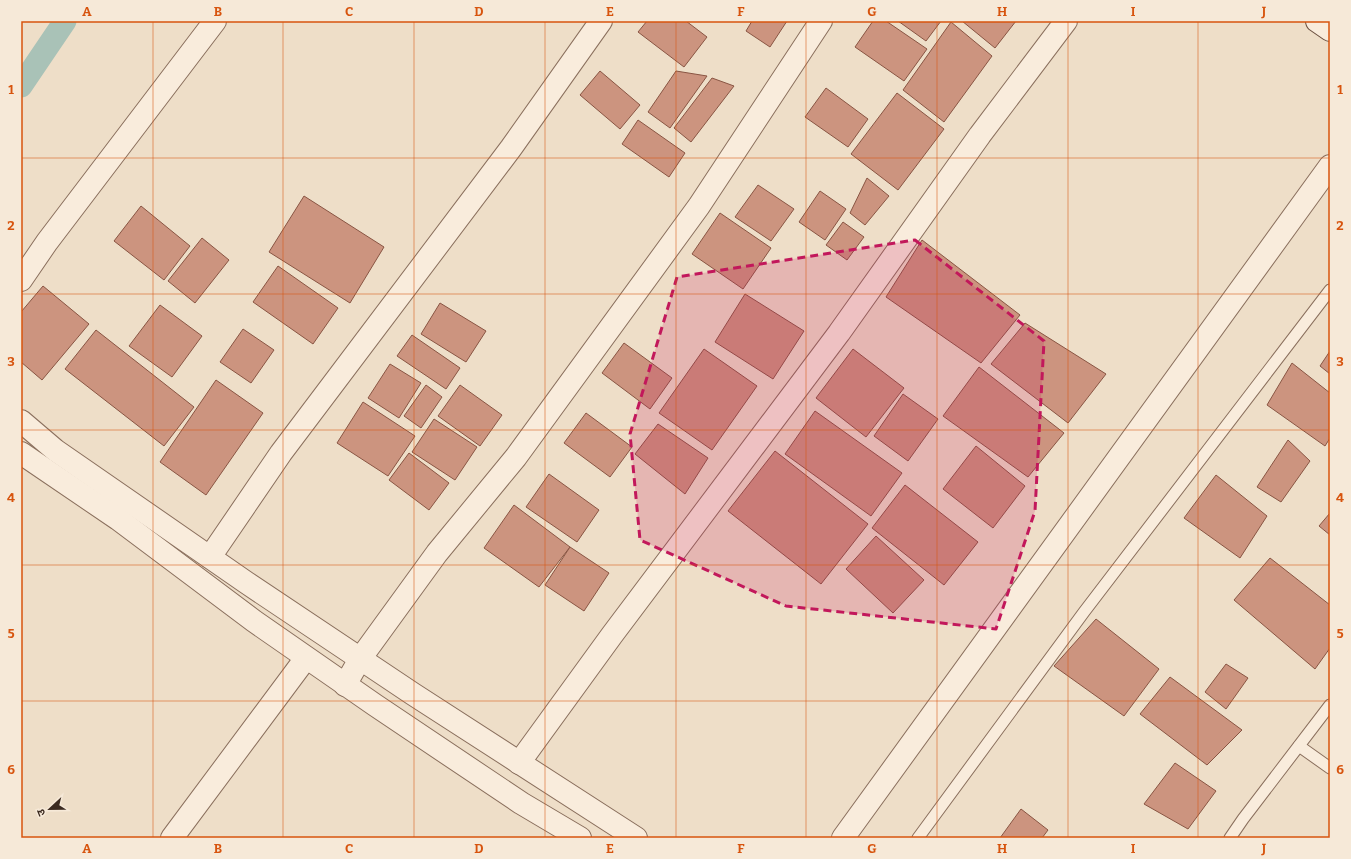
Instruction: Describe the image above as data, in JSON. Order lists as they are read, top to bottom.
{
  "north": "left",
  "grid": {
    "columns": [
      "A",
      "B",
      "C",
      "D",
      "E",
      "F",
      "G",
      "H",
      "I",
      "J"
    ],
    "rows": [
      "1",
      "2",
      "3",
      "4",
      "5",
      "6"
    ]
  }
}
